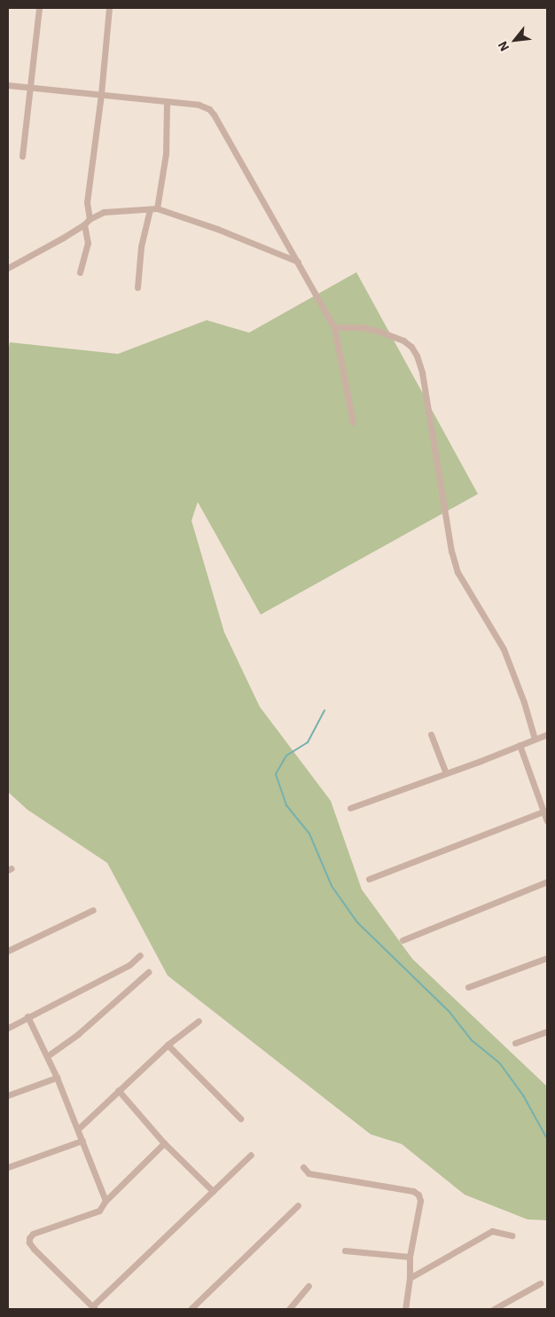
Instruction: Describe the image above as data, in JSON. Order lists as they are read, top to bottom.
{
  "north": "bottom left"
}
